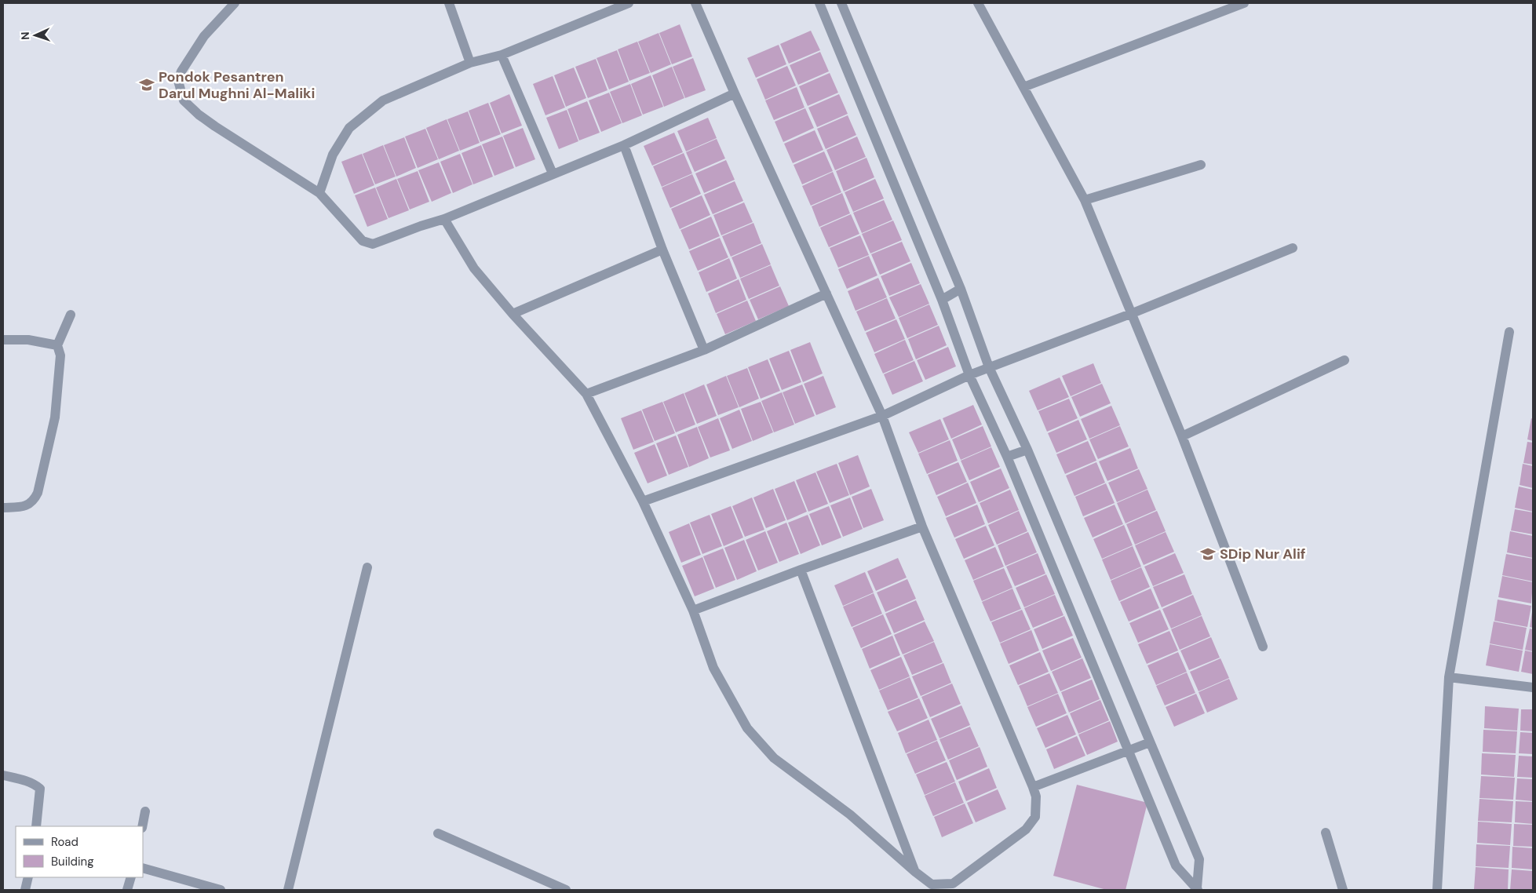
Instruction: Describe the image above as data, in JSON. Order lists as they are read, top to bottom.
{
  "places": {
    "school or university": ["Pondok Pesantren Darul Mughni Al-Maliki", "SDip Nur Alif"]
  },
  "legend": ["Road", "Building"],
  "north": "left"
}
